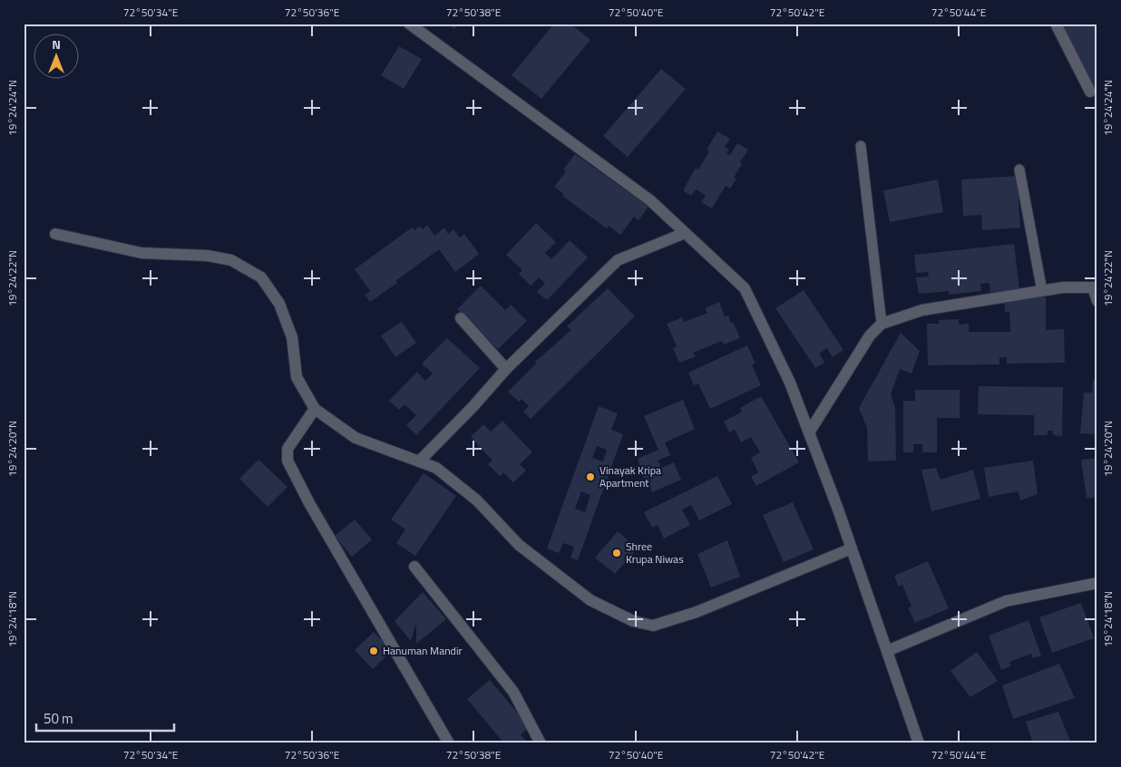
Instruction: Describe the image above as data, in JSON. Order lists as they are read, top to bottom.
{
  "places": ["Vinayak Kripa Apartment", "Shree Krupa Niwas", "Hanuman Mandir"],
  "scale_bar": "50 m",
  "north": "top",
  "coordinates": [
    "72°50'34\"E",
    "72°50'36\"E",
    "72°50'38\"E",
    "72°50'40\"E",
    "72°50'42\"E",
    "72°50'44\"E",
    "19°24'24\"N",
    "19°24'22\"N",
    "19°24'20\"N",
    "19°24'18\"N"
  ]
}
